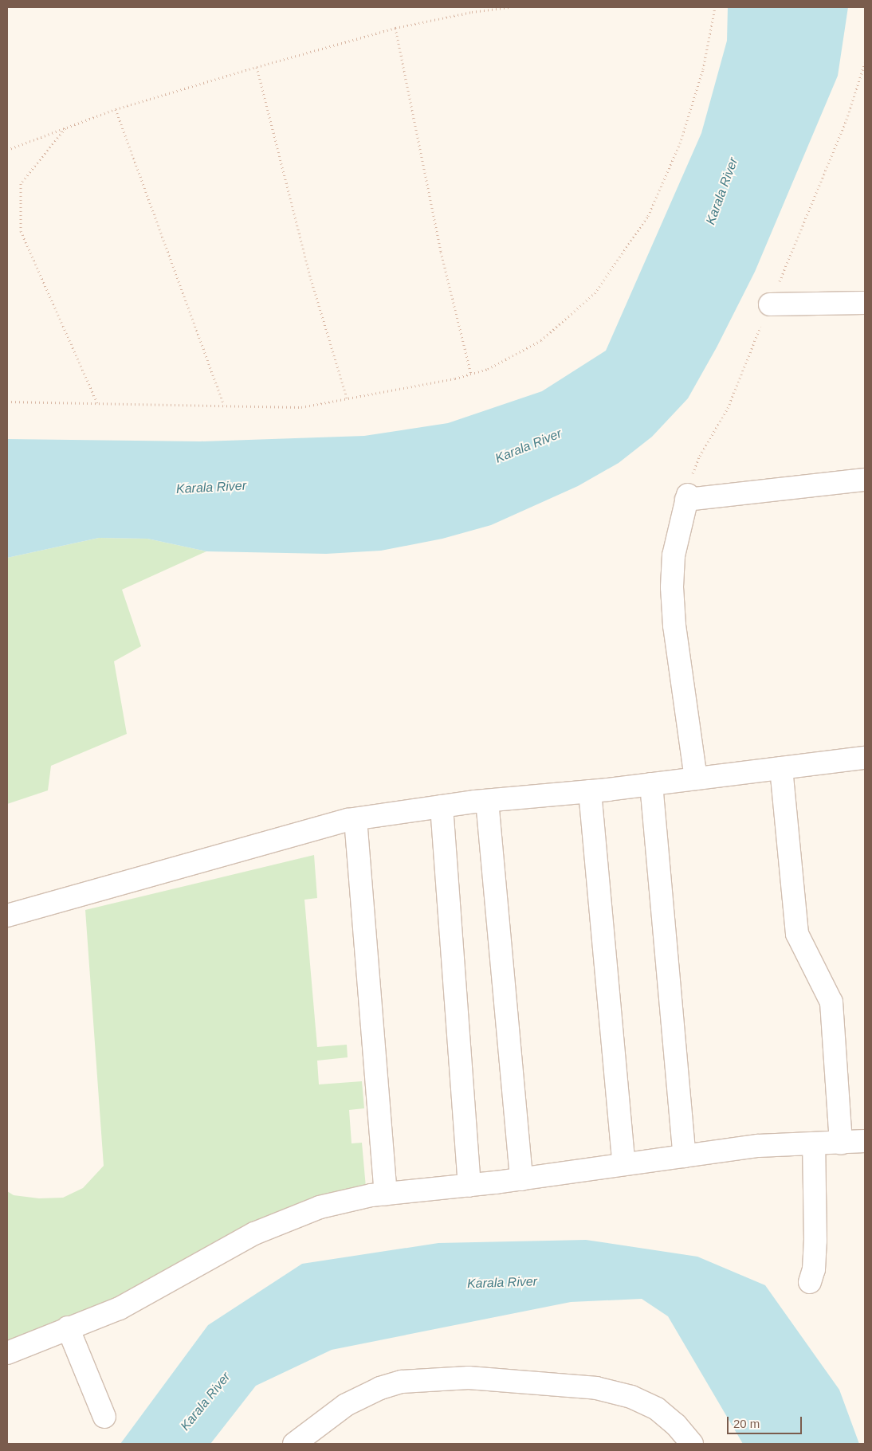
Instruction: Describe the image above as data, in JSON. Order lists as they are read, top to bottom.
{
  "water": ["Karala River"],
  "scale_bar": "20 m"
}
